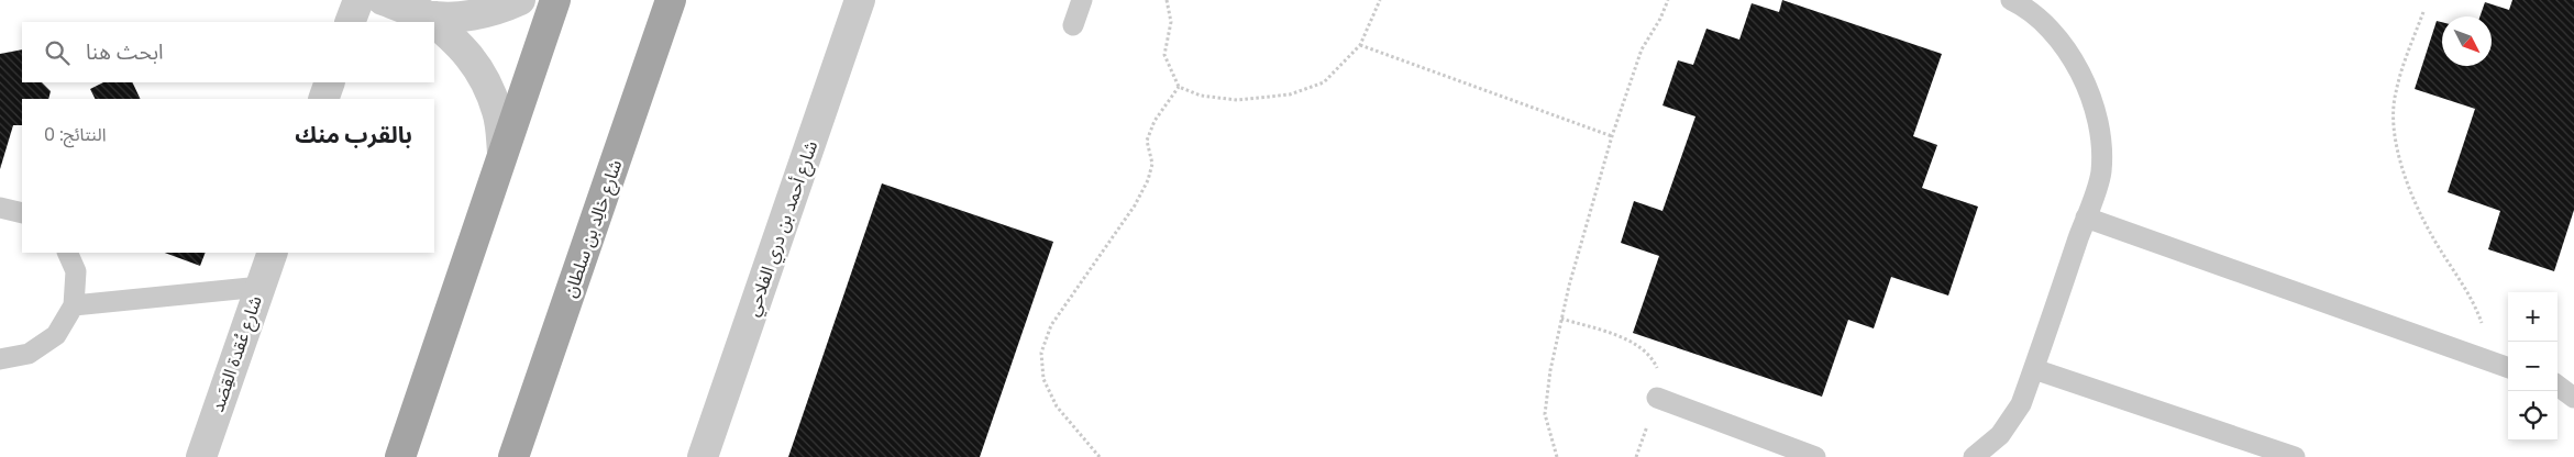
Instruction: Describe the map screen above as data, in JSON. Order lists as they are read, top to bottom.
{
  "streets": {
    "main road": ["شارع خالِد بن سلطان"],
    "street": ["شارع أحمد بن دري الفلاحي", "شارع عُقدة القِصَد"]
  },
  "north": "bottom right",
  "page": {
    "search": "ابحث هنا",
    "heading": ["بالقرب منك", "النتائج: 0"],
    "map_buttons": ["+", "−"]
  }
}
